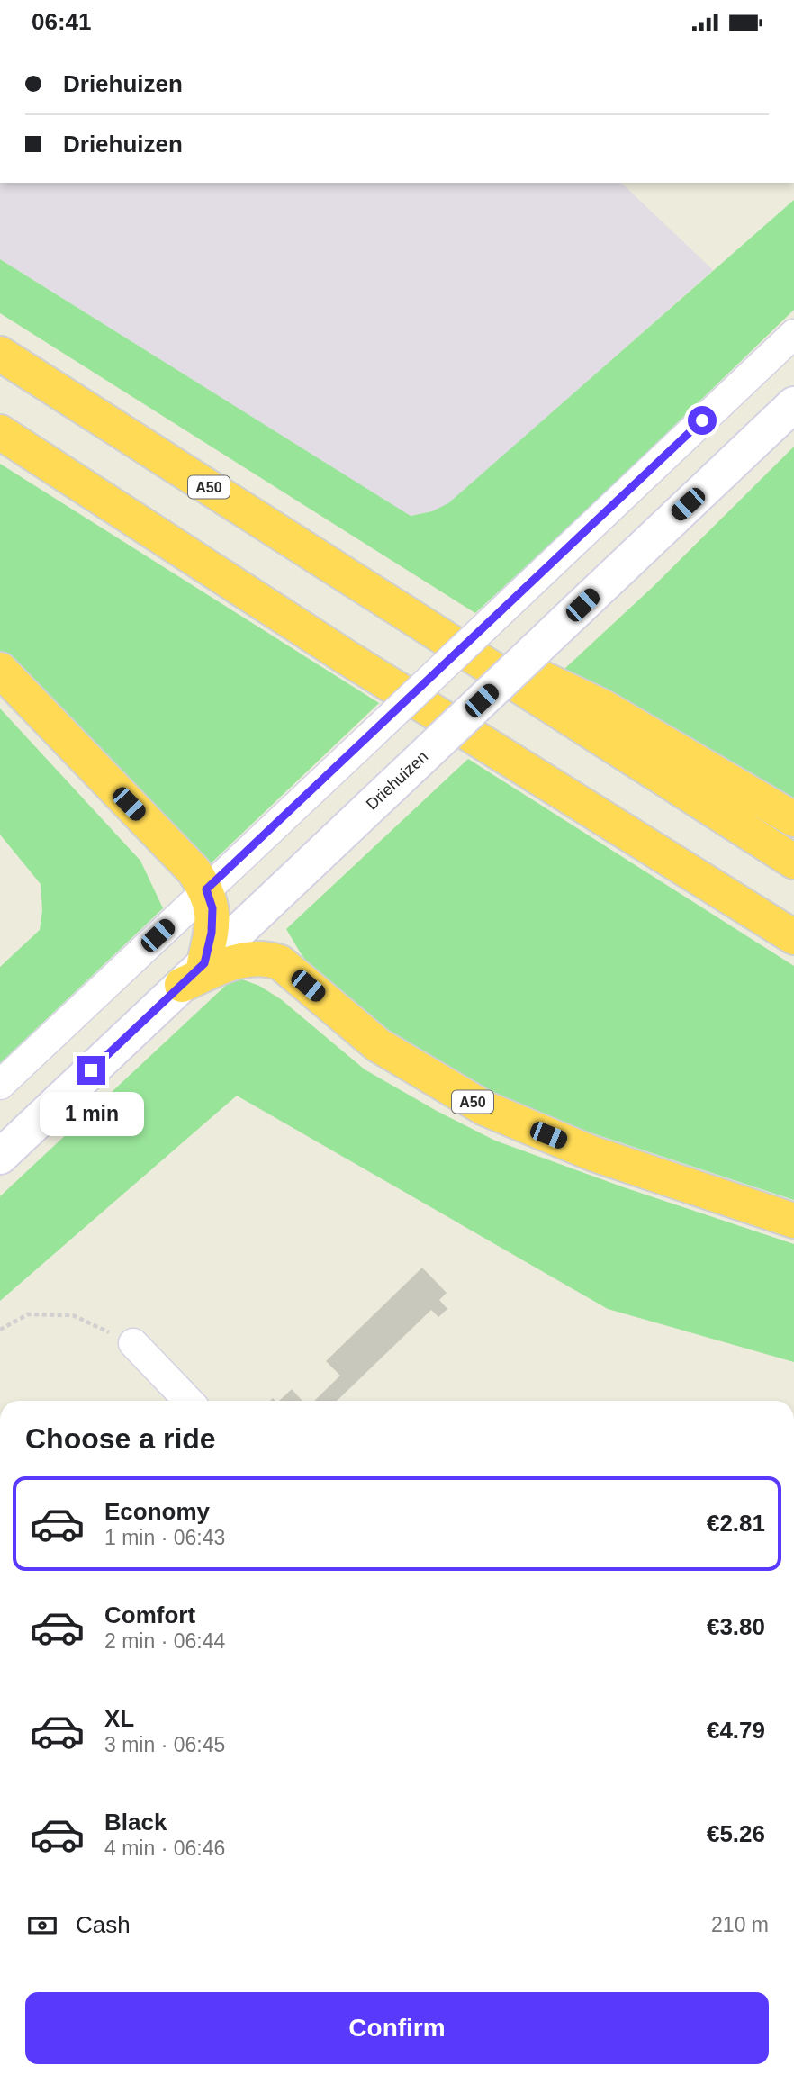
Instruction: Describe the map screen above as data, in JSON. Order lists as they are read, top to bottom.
{
  "streets": {
    "highway": ["A50"],
    "main road": ["Driehuizen"]
  },
  "crossings": [
    ["A50", "Driehuizen"]
  ],
  "page": {
    "status": "06:41",
    "banner": ["Driehuizen", "Driehuizen"],
    "bubble": "1 min",
    "heading": "Choose a ride",
    "list": [
      {
        "name": "Economy",
        "note": "1 min · 06:43",
        "value": "€2.81"
      },
      {
        "name": "Comfort",
        "note": "2 min · 06:44",
        "value": "€3.80"
      },
      {
        "name": "XL",
        "note": "3 min · 06:45",
        "value": "€4.79"
      },
      {
        "name": "Black",
        "note": "4 min · 06:46",
        "value": "€5.26"
      }
    ],
    "pay": ["Cash", "210 m"],
    "buttons": "Confirm"
  }
}
